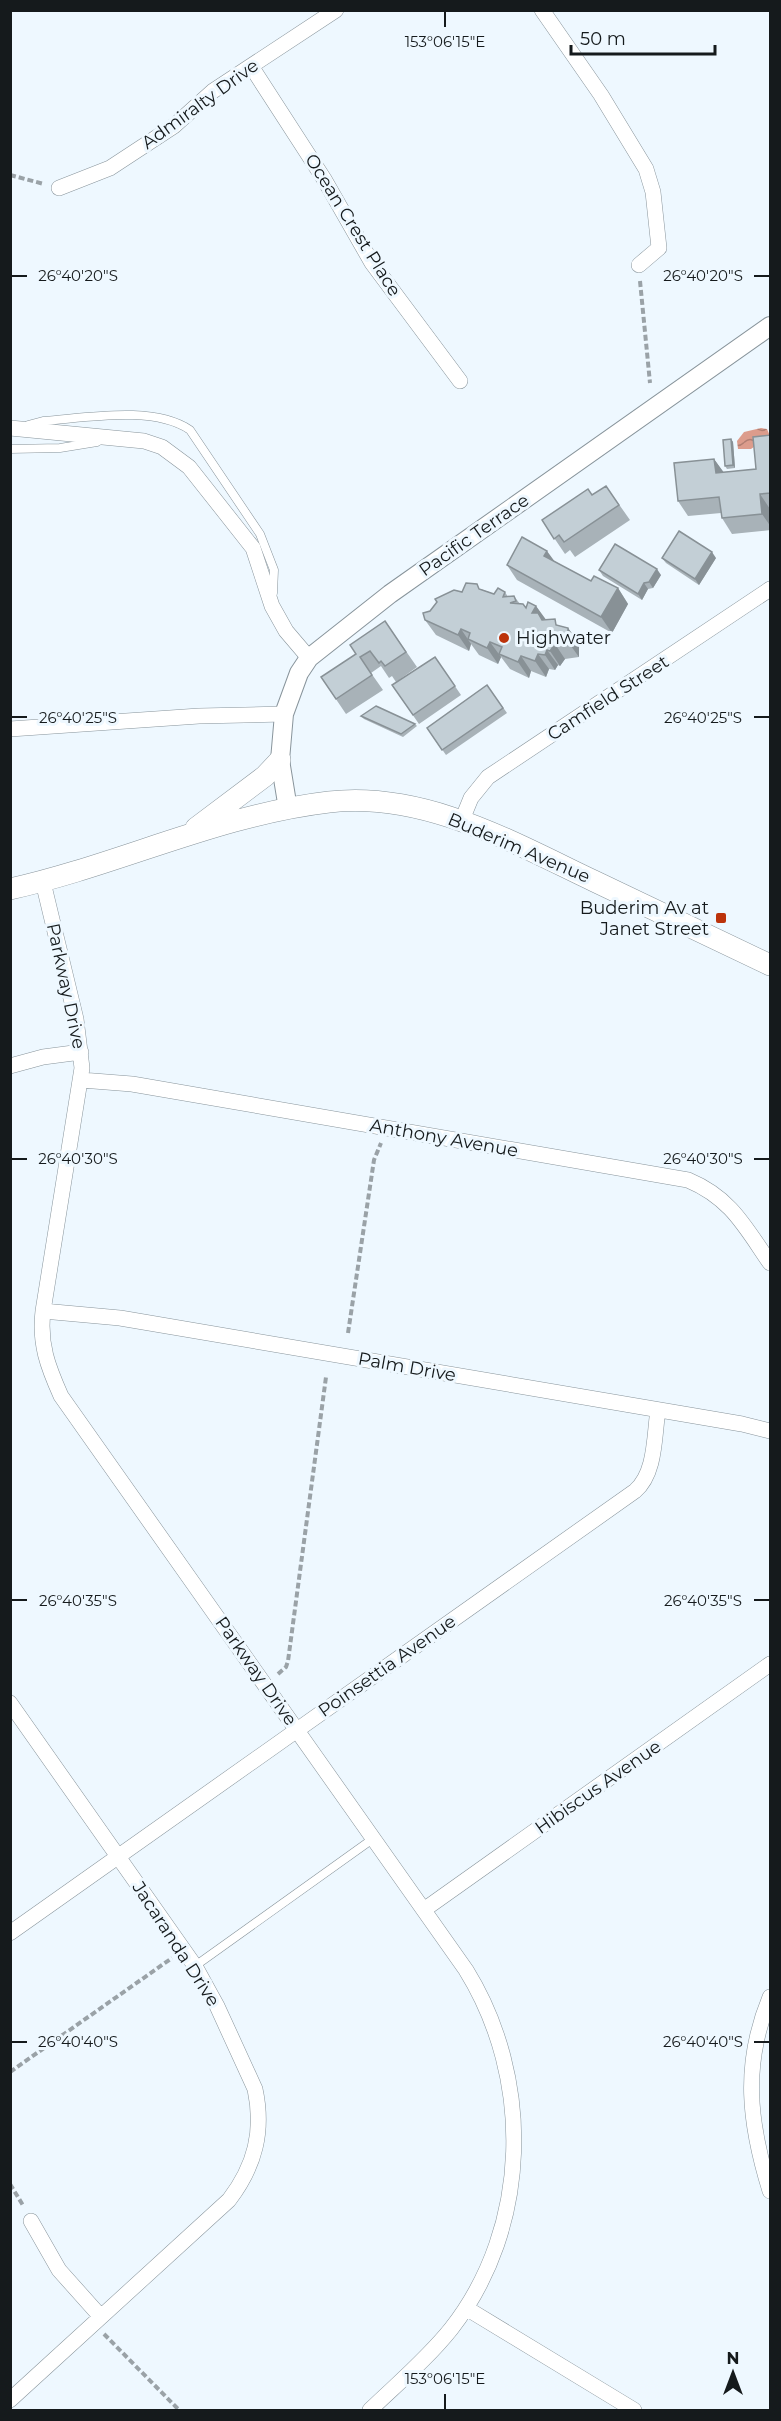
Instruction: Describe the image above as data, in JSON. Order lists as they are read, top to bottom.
{
  "streets": {
    "main road": ["Buderim Avenue"],
    "street": [
      "Admiralty Drive",
      "Ocean Crest Place",
      "Pacific Terrace",
      "Camfield Street",
      "Parkway Drive",
      "Anthony Avenue",
      "Palm Drive",
      "Poinsettia Avenue",
      "Hibiscus Avenue",
      "Jacaranda Drive"
    ]
  },
  "crossings": [
    ["Admiralty Drive", "Ocean Crest Place"],
    ["Pacific Terrace", "Buderim Avenue"],
    ["Camfield Street", "Buderim Avenue"],
    ["Buderim Avenue", "Parkway Drive"],
    ["Parkway Drive", "Anthony Avenue"],
    ["Parkway Drive", "Palm Drive"],
    ["Parkway Drive", "Poinsettia Avenue"],
    ["Parkway Drive", "Hibiscus Avenue"],
    ["Palm Drive", "Poinsettia Avenue"],
    ["Poinsettia Avenue", "Jacaranda Drive"]
  ],
  "places": {
    "other": ["Highwater"],
    "transit": ["Buderim Av at Janet Street"]
  },
  "scale_bar": "50 m",
  "north": "top",
  "coordinates": [
    "153°06'15\"E",
    "26°40'20\"S",
    "26°40'25\"S",
    "26°40'30\"S",
    "26°40'35\"S",
    "26°40'40\"S"
  ]
}
